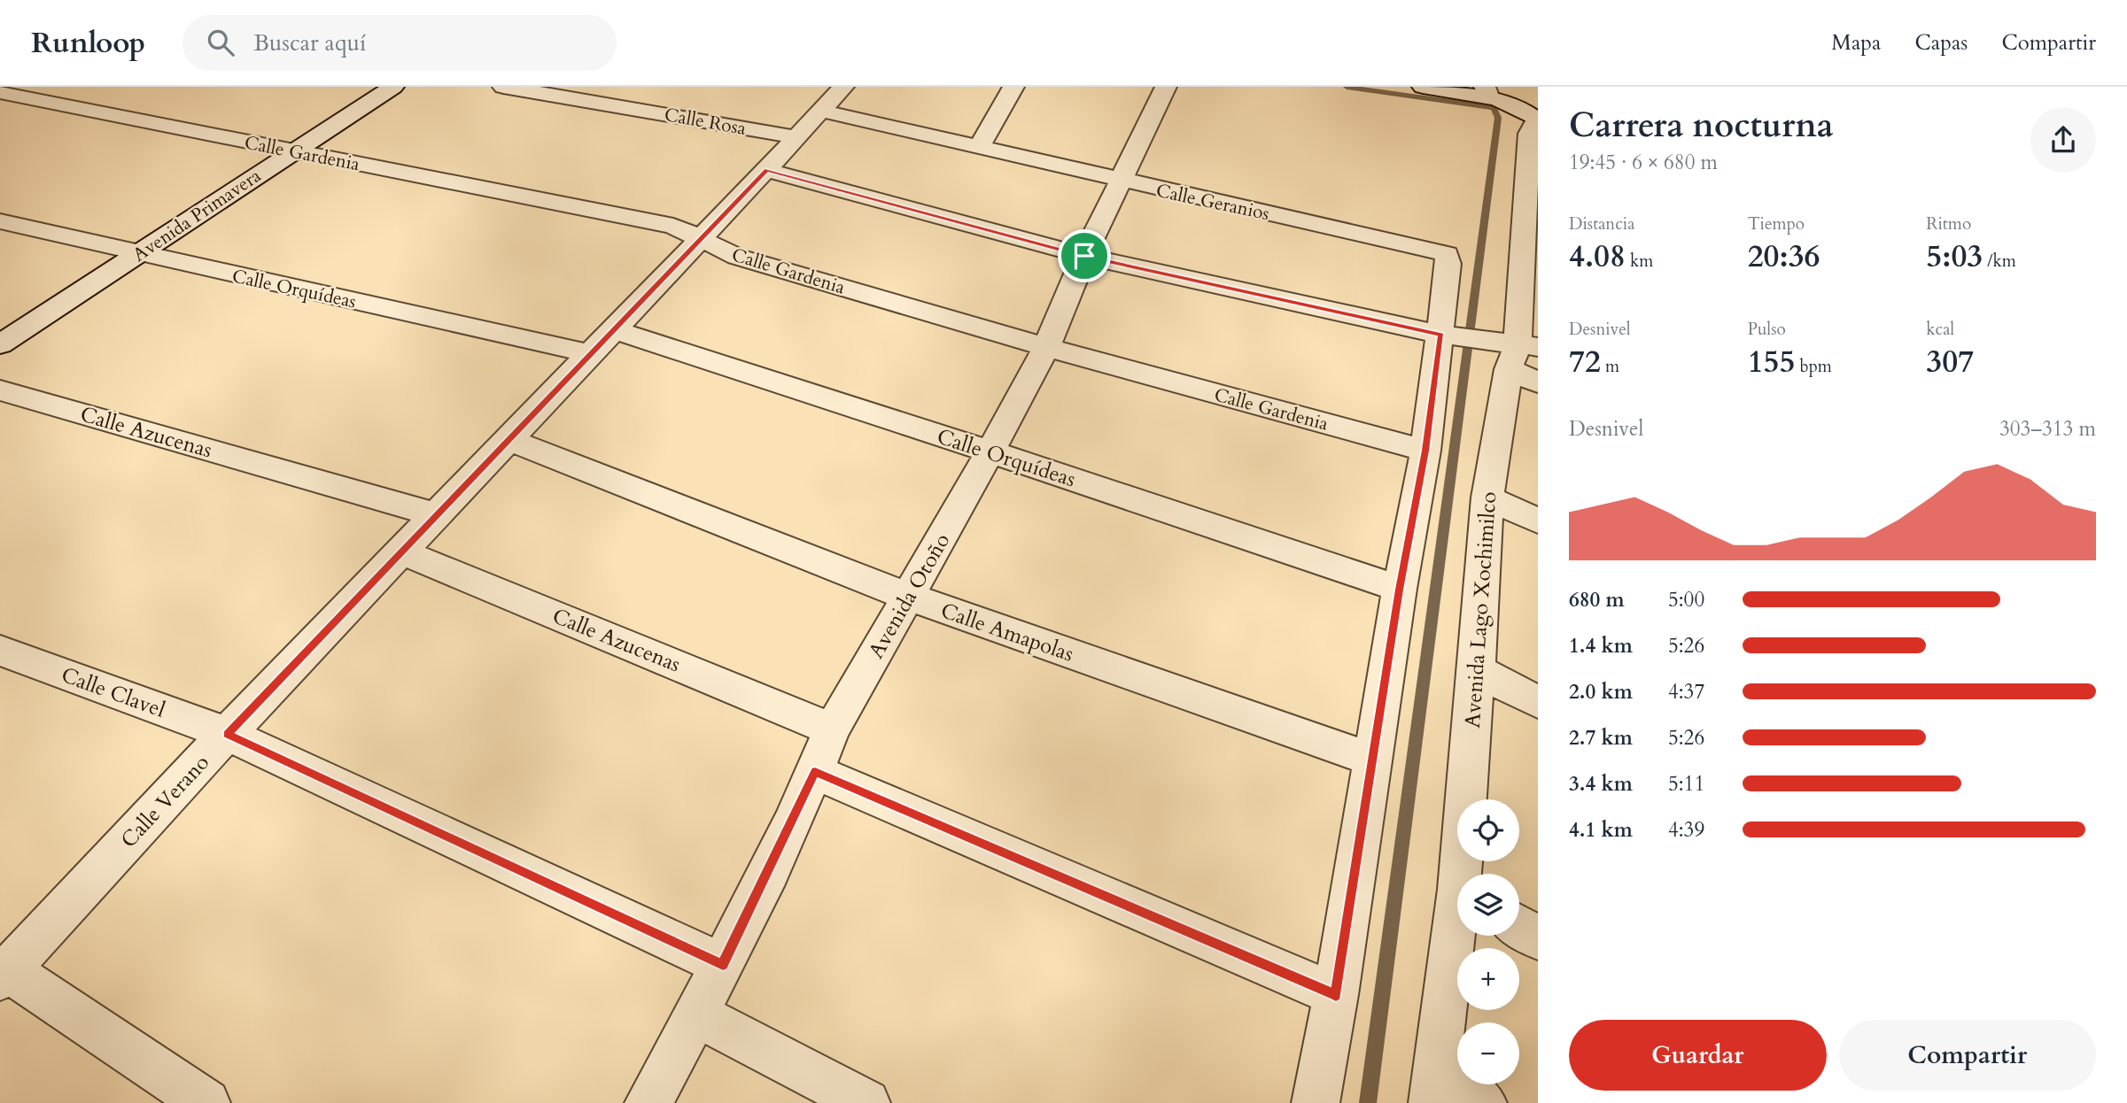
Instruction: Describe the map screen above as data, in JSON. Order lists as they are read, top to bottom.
{
  "streets": {
    "street": [
      "Calle Rosa",
      "Calle Gardenia",
      "Calle Geranios",
      "Avenida Primavera",
      "Calle Orquídeas",
      "Calle Azucenas",
      "Avenida Otoño",
      "Avenida Lago Xochimilco",
      "Calle Amapolas",
      "Calle Clavel",
      "Calle Verano"
    ]
  },
  "crossings": [
    ["Calle Rosa", "Calle Verano"],
    ["Calle Gardenia", "Avenida Primavera"],
    ["Calle Gardenia", "Avenida Otoño"],
    ["Calle Gardenia", "Calle Verano"],
    ["Calle Geranios", "Avenida Otoño"],
    ["Calle Geranios", "Calle Verano"],
    ["Avenida Primavera", "Calle Orquídeas"],
    ["Calle Orquídeas", "Avenida Otoño"],
    ["Calle Orquídeas", "Calle Verano"],
    ["Calle Azucenas", "Avenida Otoño"],
    ["Calle Azucenas", "Calle Verano"],
    ["Avenida Otoño", "Calle Amapolas"],
    ["Avenida Otoño", "Calle Clavel"],
    ["Calle Amapolas", "Calle Verano"],
    ["Calle Clavel", "Calle Verano"]
  ],
  "page": {
    "header": "Runloop",
    "search": "Buscar aquí",
    "nav": ["Mapa", "Capas", "Compartir"],
    "heading": ["Carrera nocturna", "19:45 · 6 × 680 m"],
    "stats": [
      ["Distancia", "4.08 km"],
      ["Tiempo", "20:36"],
      ["Ritmo", "5:03 /km"],
      ["Desnivel", "72 m"],
      ["Pulso", "155 bpm"],
      ["kcal", "307"]
    ],
    "chart": ["Desnivel", "303–313 m"],
    "list": [
      {
        "name": "680 m",
        "note": "5:00"
      },
      {
        "name": "1.4 km",
        "note": "5:26"
      },
      {
        "name": "2.0 km",
        "note": "4:37"
      },
      {
        "name": "2.7 km",
        "note": "5:26"
      },
      {
        "name": "3.4 km",
        "note": "5:11"
      },
      {
        "name": "4.1 km",
        "note": "4:39"
      }
    ],
    "map_buttons": ["+", "−"],
    "buttons": ["Guardar", "Compartir"]
  }
}
